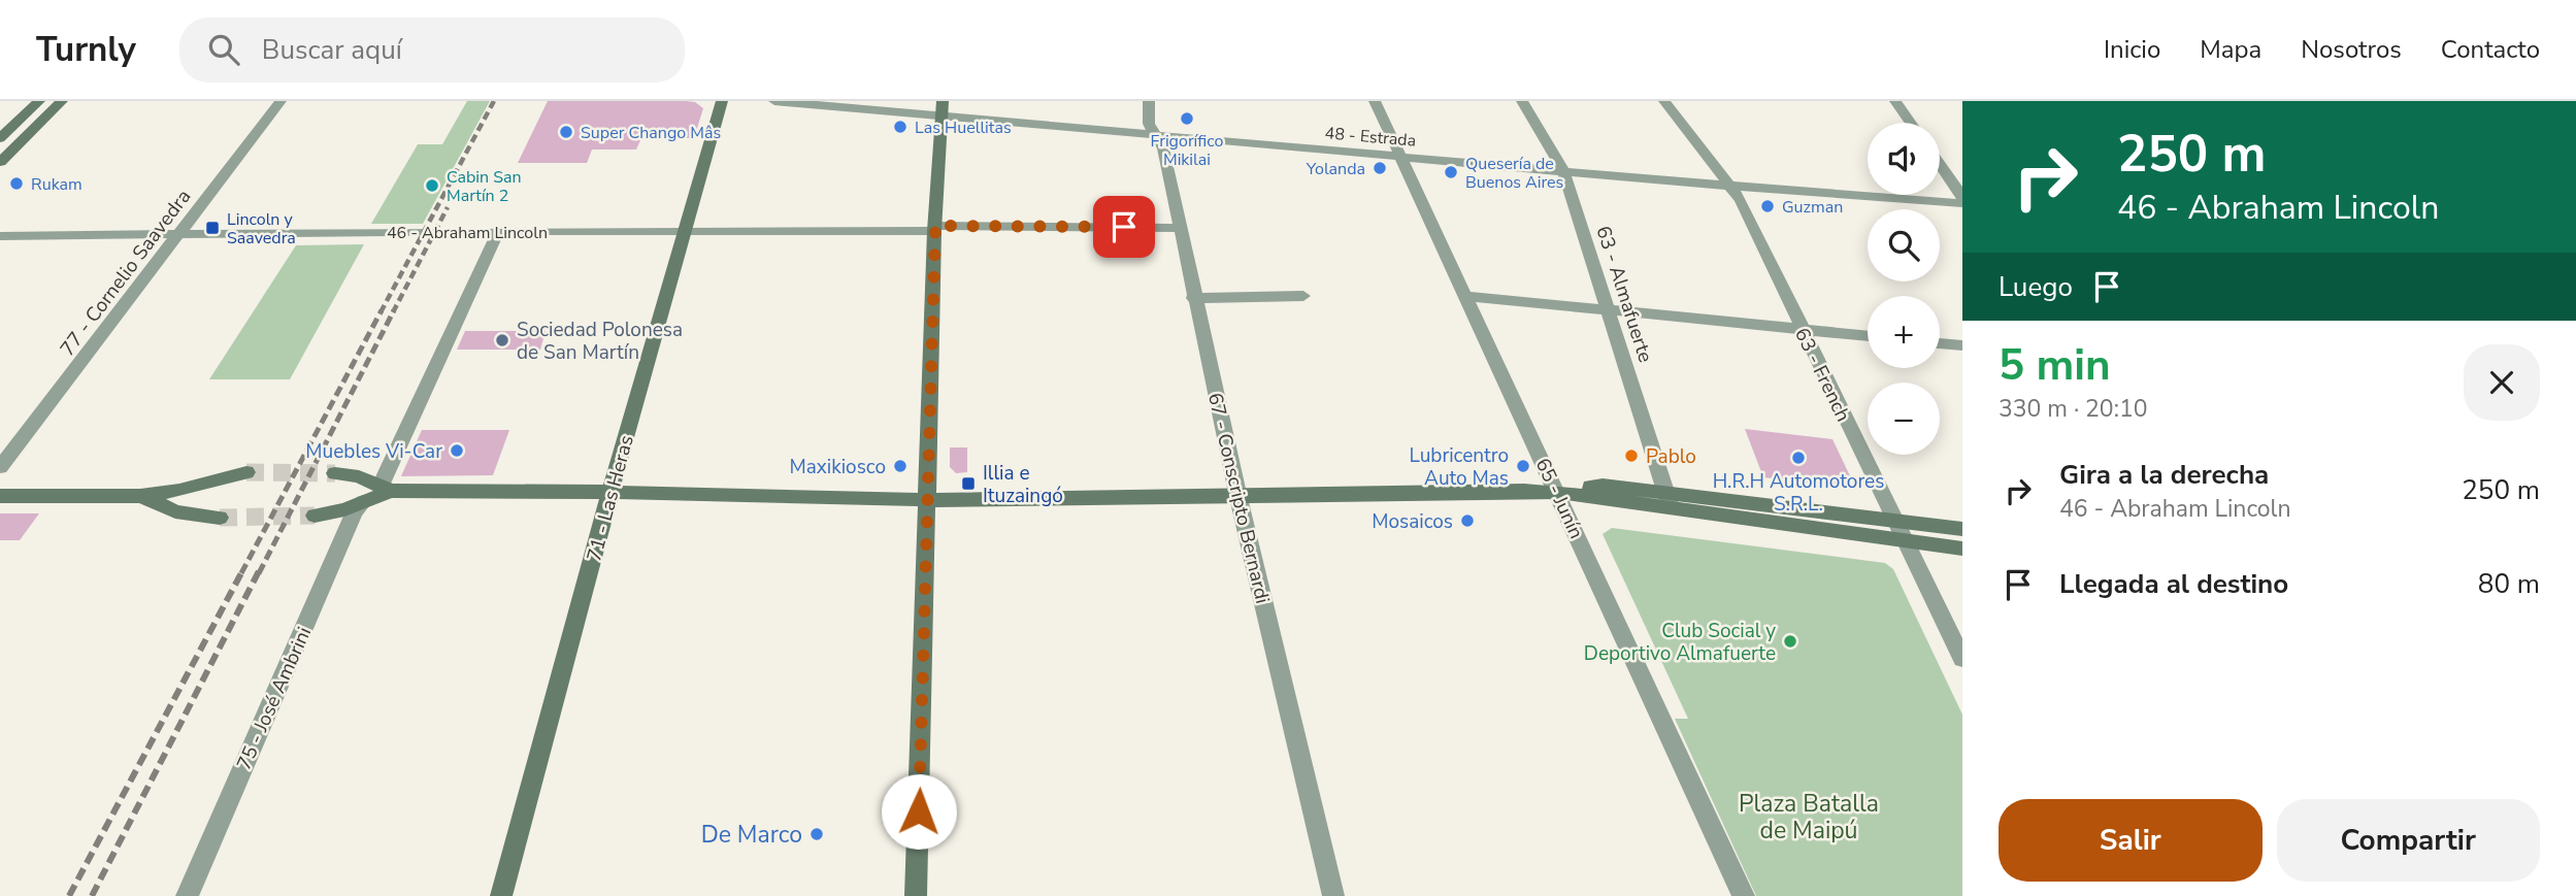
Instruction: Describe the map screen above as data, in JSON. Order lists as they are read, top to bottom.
{
  "streets": {
    "street": [
      "48 - Estrada",
      "46 - Abraham Lincoln",
      "77 - Cornelio Saavedra",
      "63 - Almafuerte",
      "63 - French",
      "71 - Las Heras",
      "67 - Conscripto Bernardi",
      "65 - Junín",
      "75 - José Ambrini"
    ]
  },
  "crossings": [
    ["48 - Estrada", "63 - Almafuerte"],
    ["48 - Estrada", "63 - French"],
    ["48 - Estrada", "67 - Conscripto Bernardi"],
    ["48 - Estrada", "65 - Junín"],
    ["46 - Abraham Lincoln", "77 - Cornelio Saavedra"],
    ["46 - Abraham Lincoln", "71 - Las Heras"],
    ["46 - Abraham Lincoln", "67 - Conscripto Bernardi"]
  ],
  "parks": ["Plaza Batalla de Maipú"],
  "places": {
    "other": [
      "Frigorífico Mikilai",
      "Las Huellitas",
      "Super Chango Mâs",
      "Yolanda",
      "Quesería de Buenos Aires",
      "Rukam",
      "Cabin San Martín 2",
      "Guzman",
      "Sociedad Polonesa de San Martín",
      "Muebles Vi-Car",
      "Pablo",
      "H.R.H Automotores S.R.L.",
      "Maxikiosco",
      "Lubricentro Auto Mas",
      "Mosaicos",
      "Club Social y Deportivo Almafuerte",
      "De Marco"
    ],
    "transit": ["Lincoln y Saavedra", "Illia e Ituzaingó"]
  },
  "page": {
    "header": "Turnly",
    "search": "Buscar aquí",
    "nav": [
      "Inicio",
      "Mapa",
      "Nosotros",
      "Contacto"
    ],
    "turn": ["250 m", "46 - Abraham Lincoln"],
    "map_buttons": ["+", "−"],
    "then": "Luego",
    "heading": ["5 min", "330 m · 20:10"],
    "list": [
      {
        "name": "Gira a la derecha",
        "note": "46 - Abraham Lincoln",
        "value": "250 m"
      },
      {
        "name": "Llegada al destino",
        "value": "80 m"
      }
    ],
    "buttons": ["Salir", "Compartir"]
  }
}
